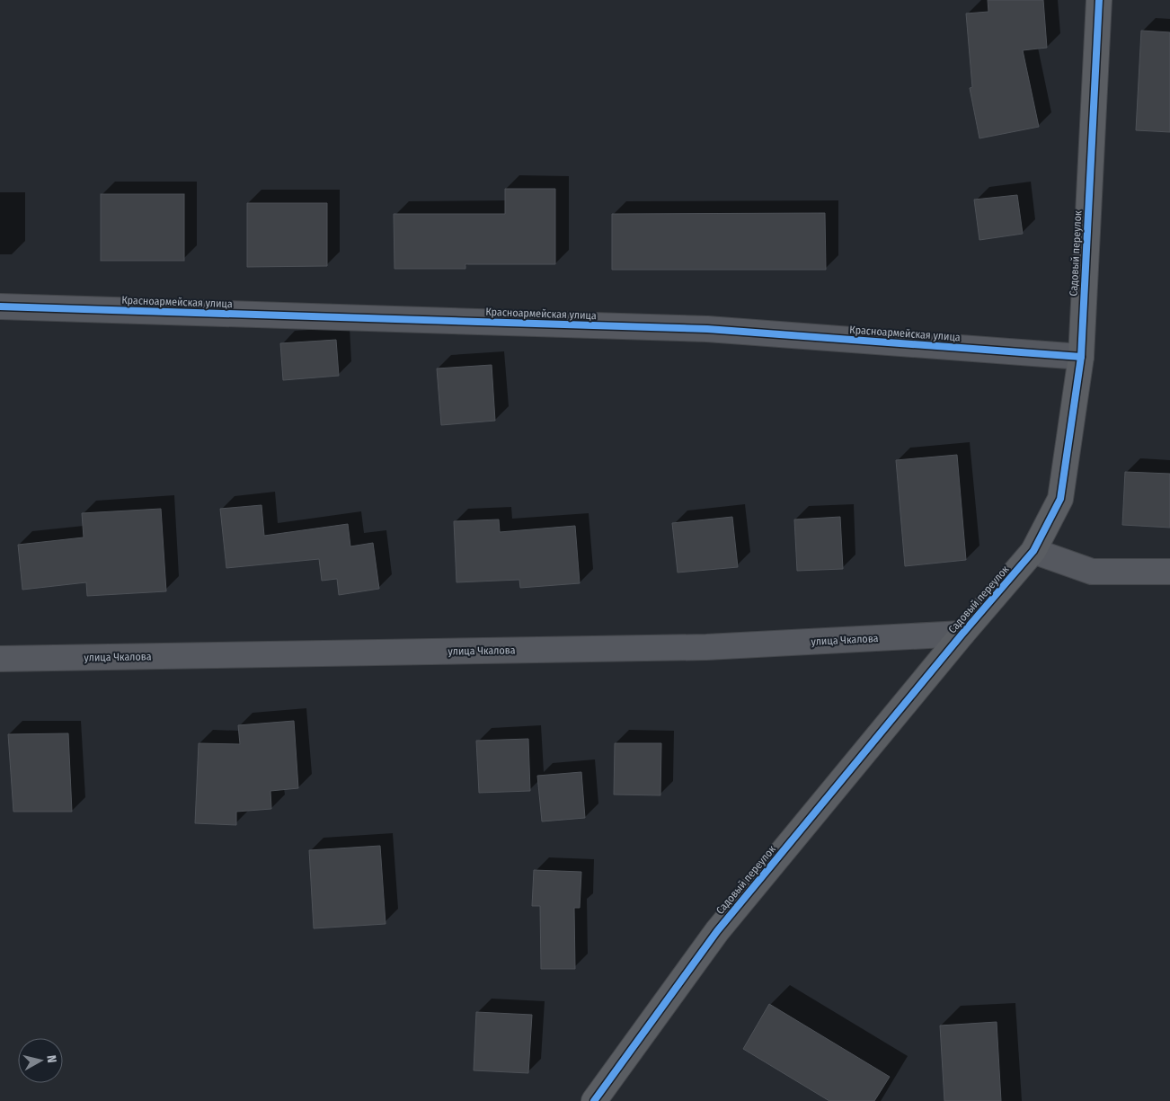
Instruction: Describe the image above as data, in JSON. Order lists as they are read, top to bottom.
{
  "streets": {
    "street": ["Садовый переулок", "Красноармейская улица", "улица Чкалова"]
  },
  "crossings": [
    ["Садовый переулок", "Красноармейская улица"],
    ["Садовый переулок", "улица Чкалова"]
  ],
  "north": "right"
}
